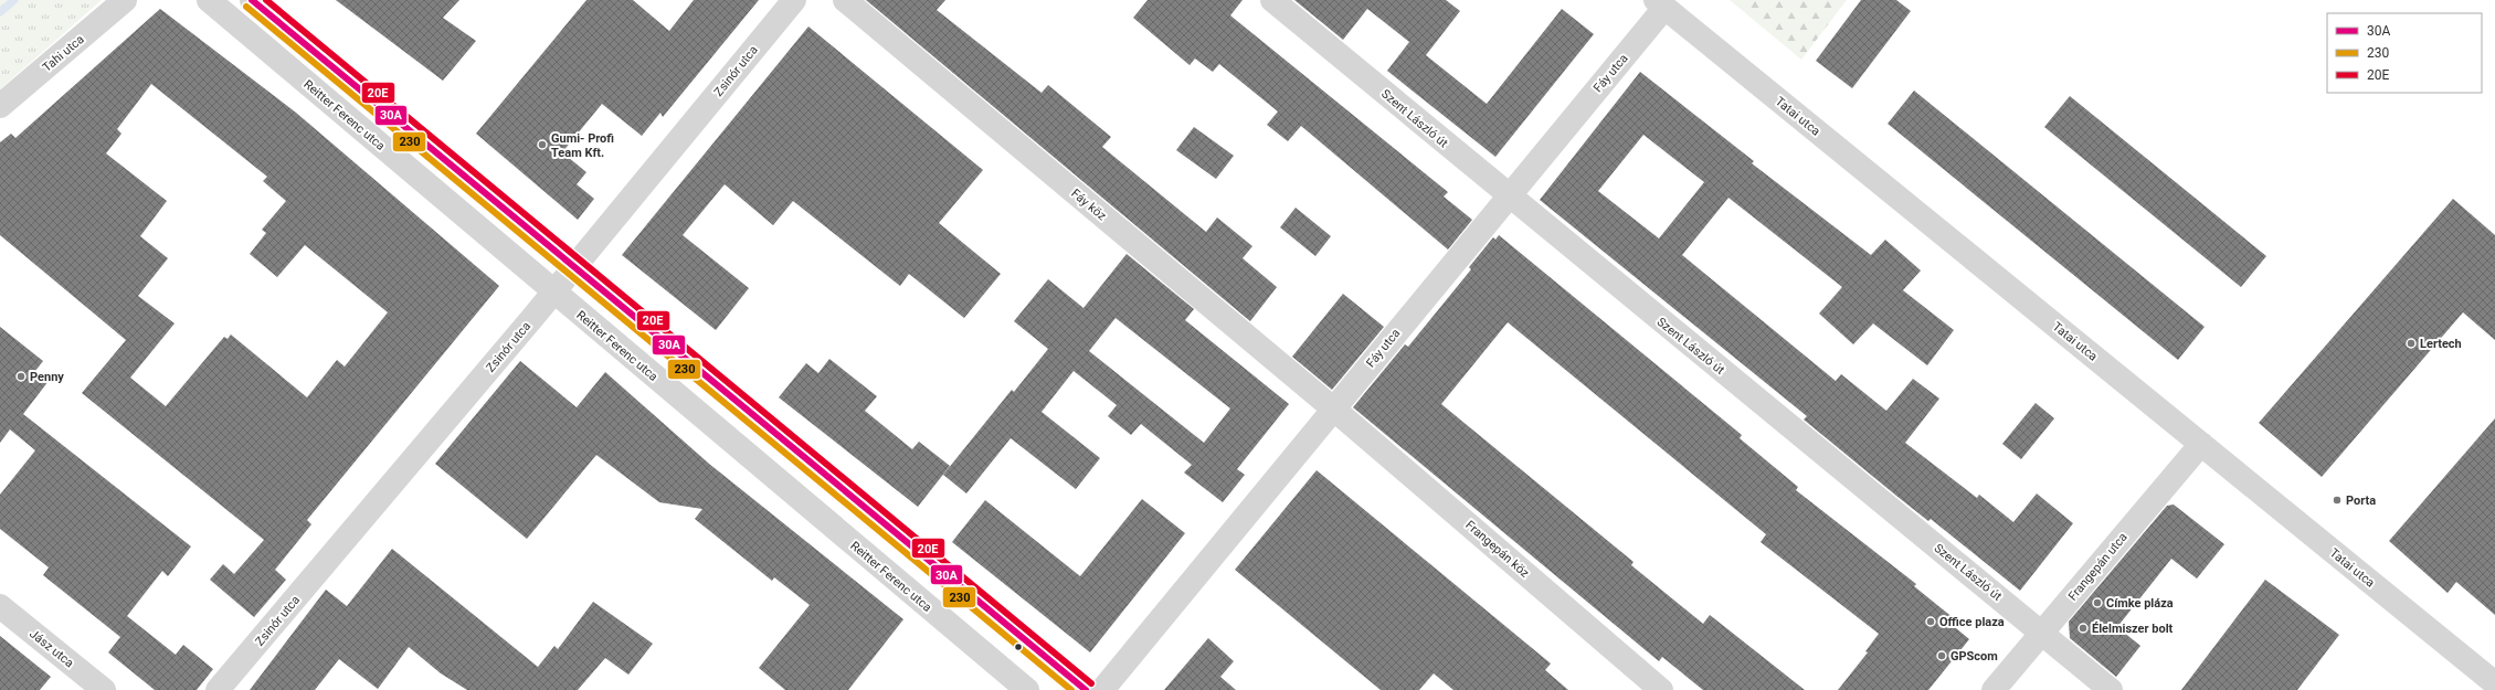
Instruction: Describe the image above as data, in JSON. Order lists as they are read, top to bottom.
{
  "streets": {
    "street": [
      "Tahi utca",
      "Zsinór utca",
      "Fáy utca",
      "Reitter Ferenc utca",
      "Tatai utca",
      "Szent László út",
      "Fáy köz",
      "Frangepán köz",
      "Frangepán utca",
      "Jász utca"
    ]
  },
  "crossings": [
    ["Zsinór utca", "Reitter Ferenc utca"],
    ["Fáy utca", "Tatai utca"],
    ["Fáy utca", "Szent László út"],
    ["Fáy utca", "Fáy köz"],
    ["Fáy utca", "Frangepán köz"],
    ["Tatai utca", "Frangepán utca"],
    ["Szent László út", "Frangepán utca"],
    ["Fáy köz", "Frangepán köz"]
  ],
  "places": [
    "Gumi- Profi Team Kft.",
    "Lertech",
    "Penny",
    "Porta",
    "Címke pláza",
    "Office plaza",
    "Élelmiszer bolt",
    "GPScom"
  ],
  "lines": ["transit line 30A", "transit line 20E", "transit line 230"],
  "legend": ["30A", "230", "20E"]
}
